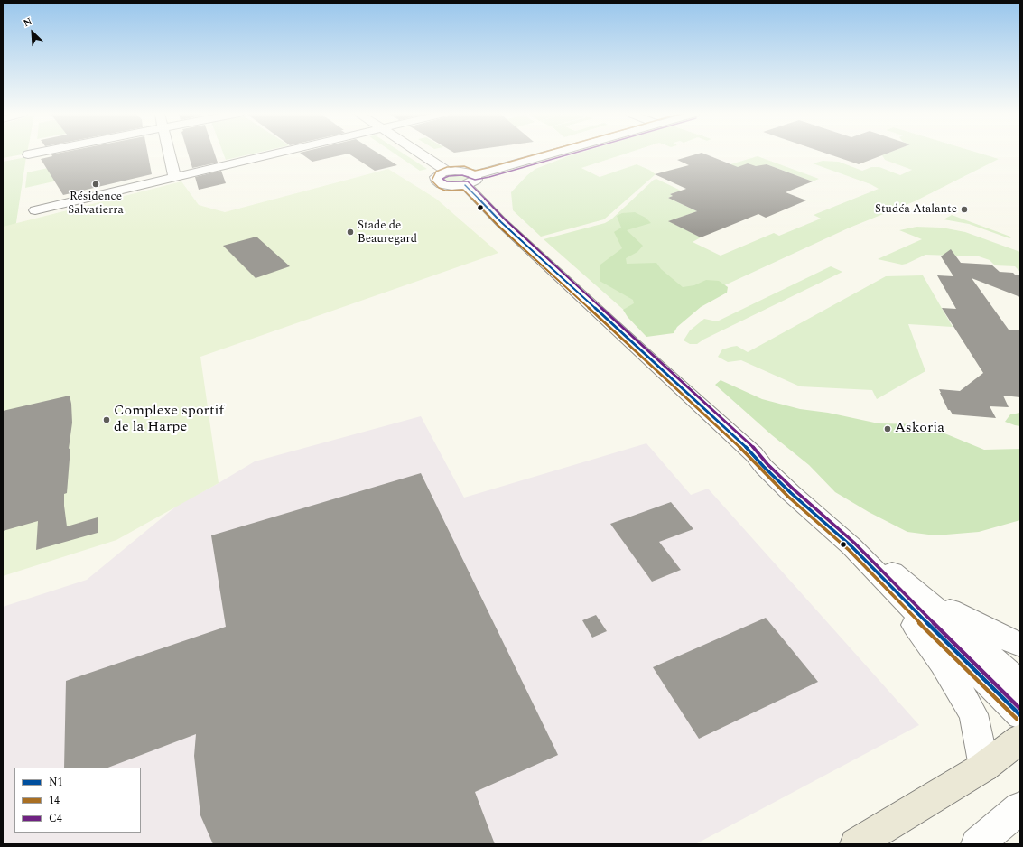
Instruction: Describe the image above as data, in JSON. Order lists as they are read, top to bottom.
{
  "places": [
    "Résidence Salvatierra",
    "Studéa Atalante",
    "Stade de Beauregard",
    "Complexe sportif de la Harpe",
    "Askoria"
  ],
  "lines": ["transit line 14", "transit line C4", "transit line N1"],
  "legend": ["N1", "14", "C4"],
  "north": "top left"
}
